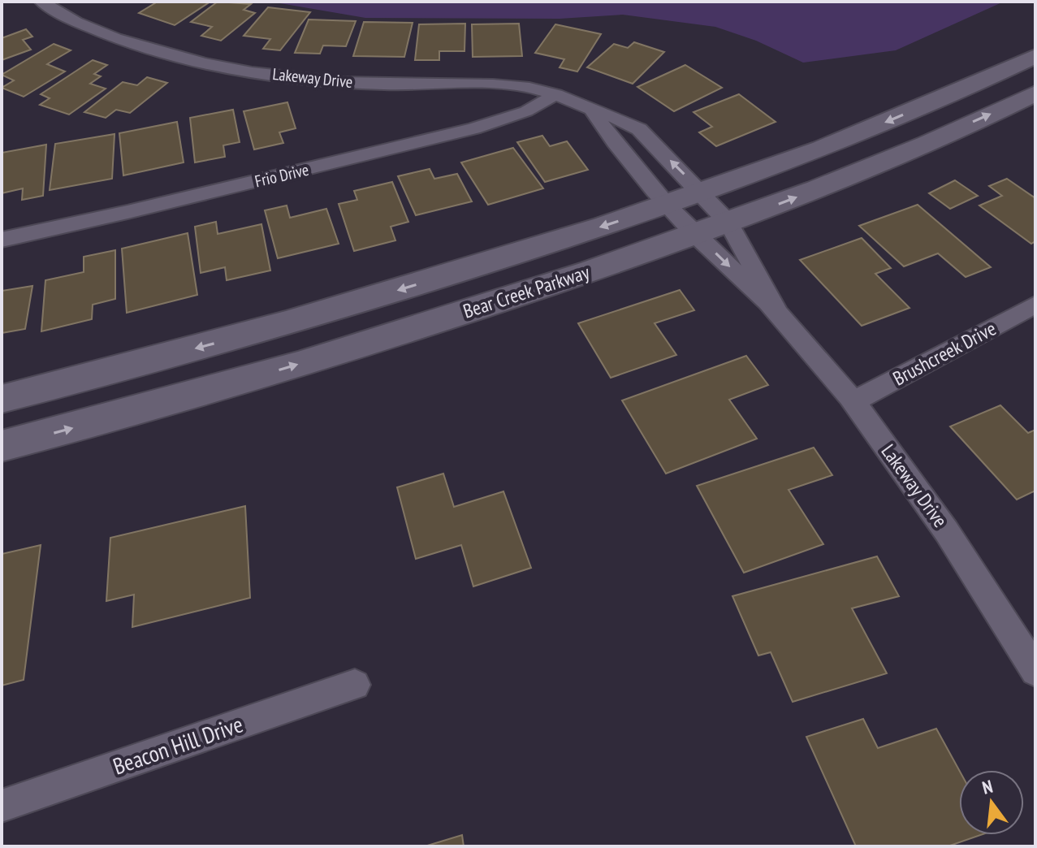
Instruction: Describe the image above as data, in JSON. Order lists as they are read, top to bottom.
{
  "streets": {
    "main road": ["Bear Creek Parkway"],
    "street": [
      "Lakeway Drive",
      "Frio Drive",
      "Brushcreek Drive",
      "Beacon Hill Drive"
    ]
  },
  "crossings": [
    ["Lakeway Drive", "Frio Drive"],
    ["Lakeway Drive", "Bear Creek Parkway"],
    ["Lakeway Drive", "Brushcreek Drive"]
  ],
  "north": "top"
}
